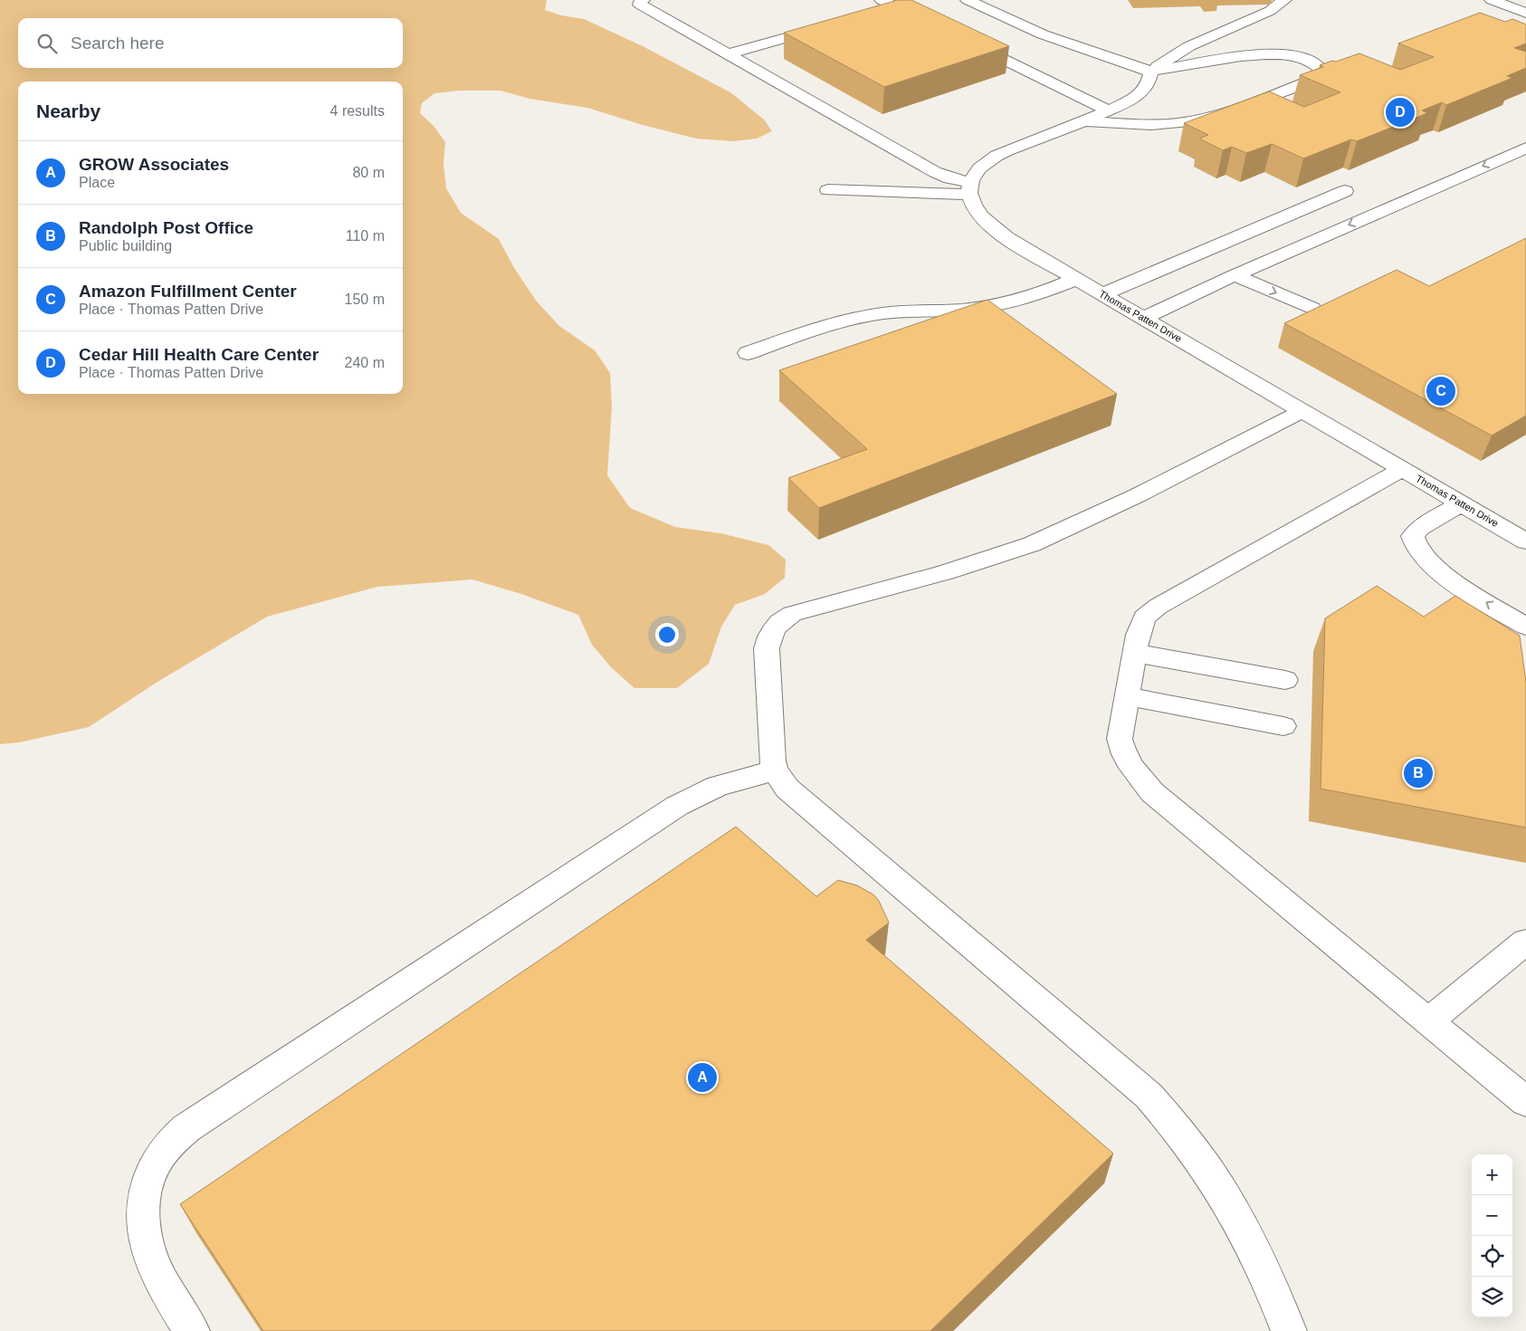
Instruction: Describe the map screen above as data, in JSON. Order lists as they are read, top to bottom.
{
  "streets": {
    "street": ["Thomas Patten Drive"]
  },
  "page": {
    "search": "Search here",
    "heading": ["Nearby", "4 results"],
    "pins": [
      "D",
      "C",
      "B",
      "A"
    ],
    "list": [
      {
        "mark": "A",
        "name": "GROW Associates",
        "note": "Place",
        "value": "80 m"
      },
      {
        "mark": "B",
        "name": "Randolph Post Office",
        "note": "Public building",
        "value": "110 m"
      },
      {
        "mark": "C",
        "name": "Amazon Fulfillment Center",
        "note": "Place · Thomas Patten Drive",
        "value": "150 m"
      },
      {
        "mark": "D",
        "name": "Cedar Hill Health Care Center",
        "note": "Place · Thomas Patten Drive",
        "value": "240 m"
      }
    ],
    "map_buttons": ["+", "−"]
  }
}
